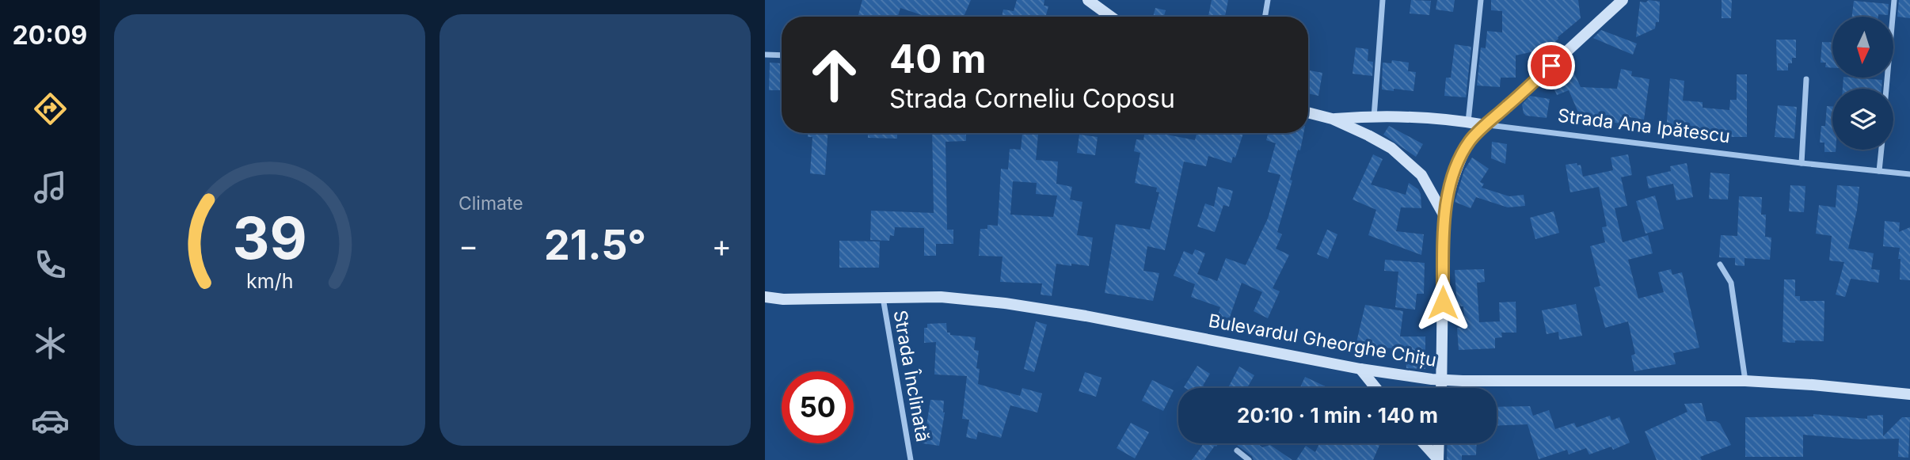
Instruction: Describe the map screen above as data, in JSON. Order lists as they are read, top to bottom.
{
  "streets": {
    "main road": ["Strada Ana Ipătescu", "Bulevardul Gheorghe Chițu"],
    "street": ["Strada Înclinată"]
  },
  "crossings": [
    ["Bulevardul Gheorghe Chițu", "Strada Înclinată"]
  ],
  "north": "bottom",
  "page": {
    "tabs": "20:09",
    "tile": "Climate",
    "turn": ["40 m", "Strada Corneliu Coposu"],
    "heat": ["−", "21.5°", "+"],
    "limit": "50",
    "trip": "20:10 · 1 min · 140 m",
    "gauge": ["39", "km/h"]
  }
}
